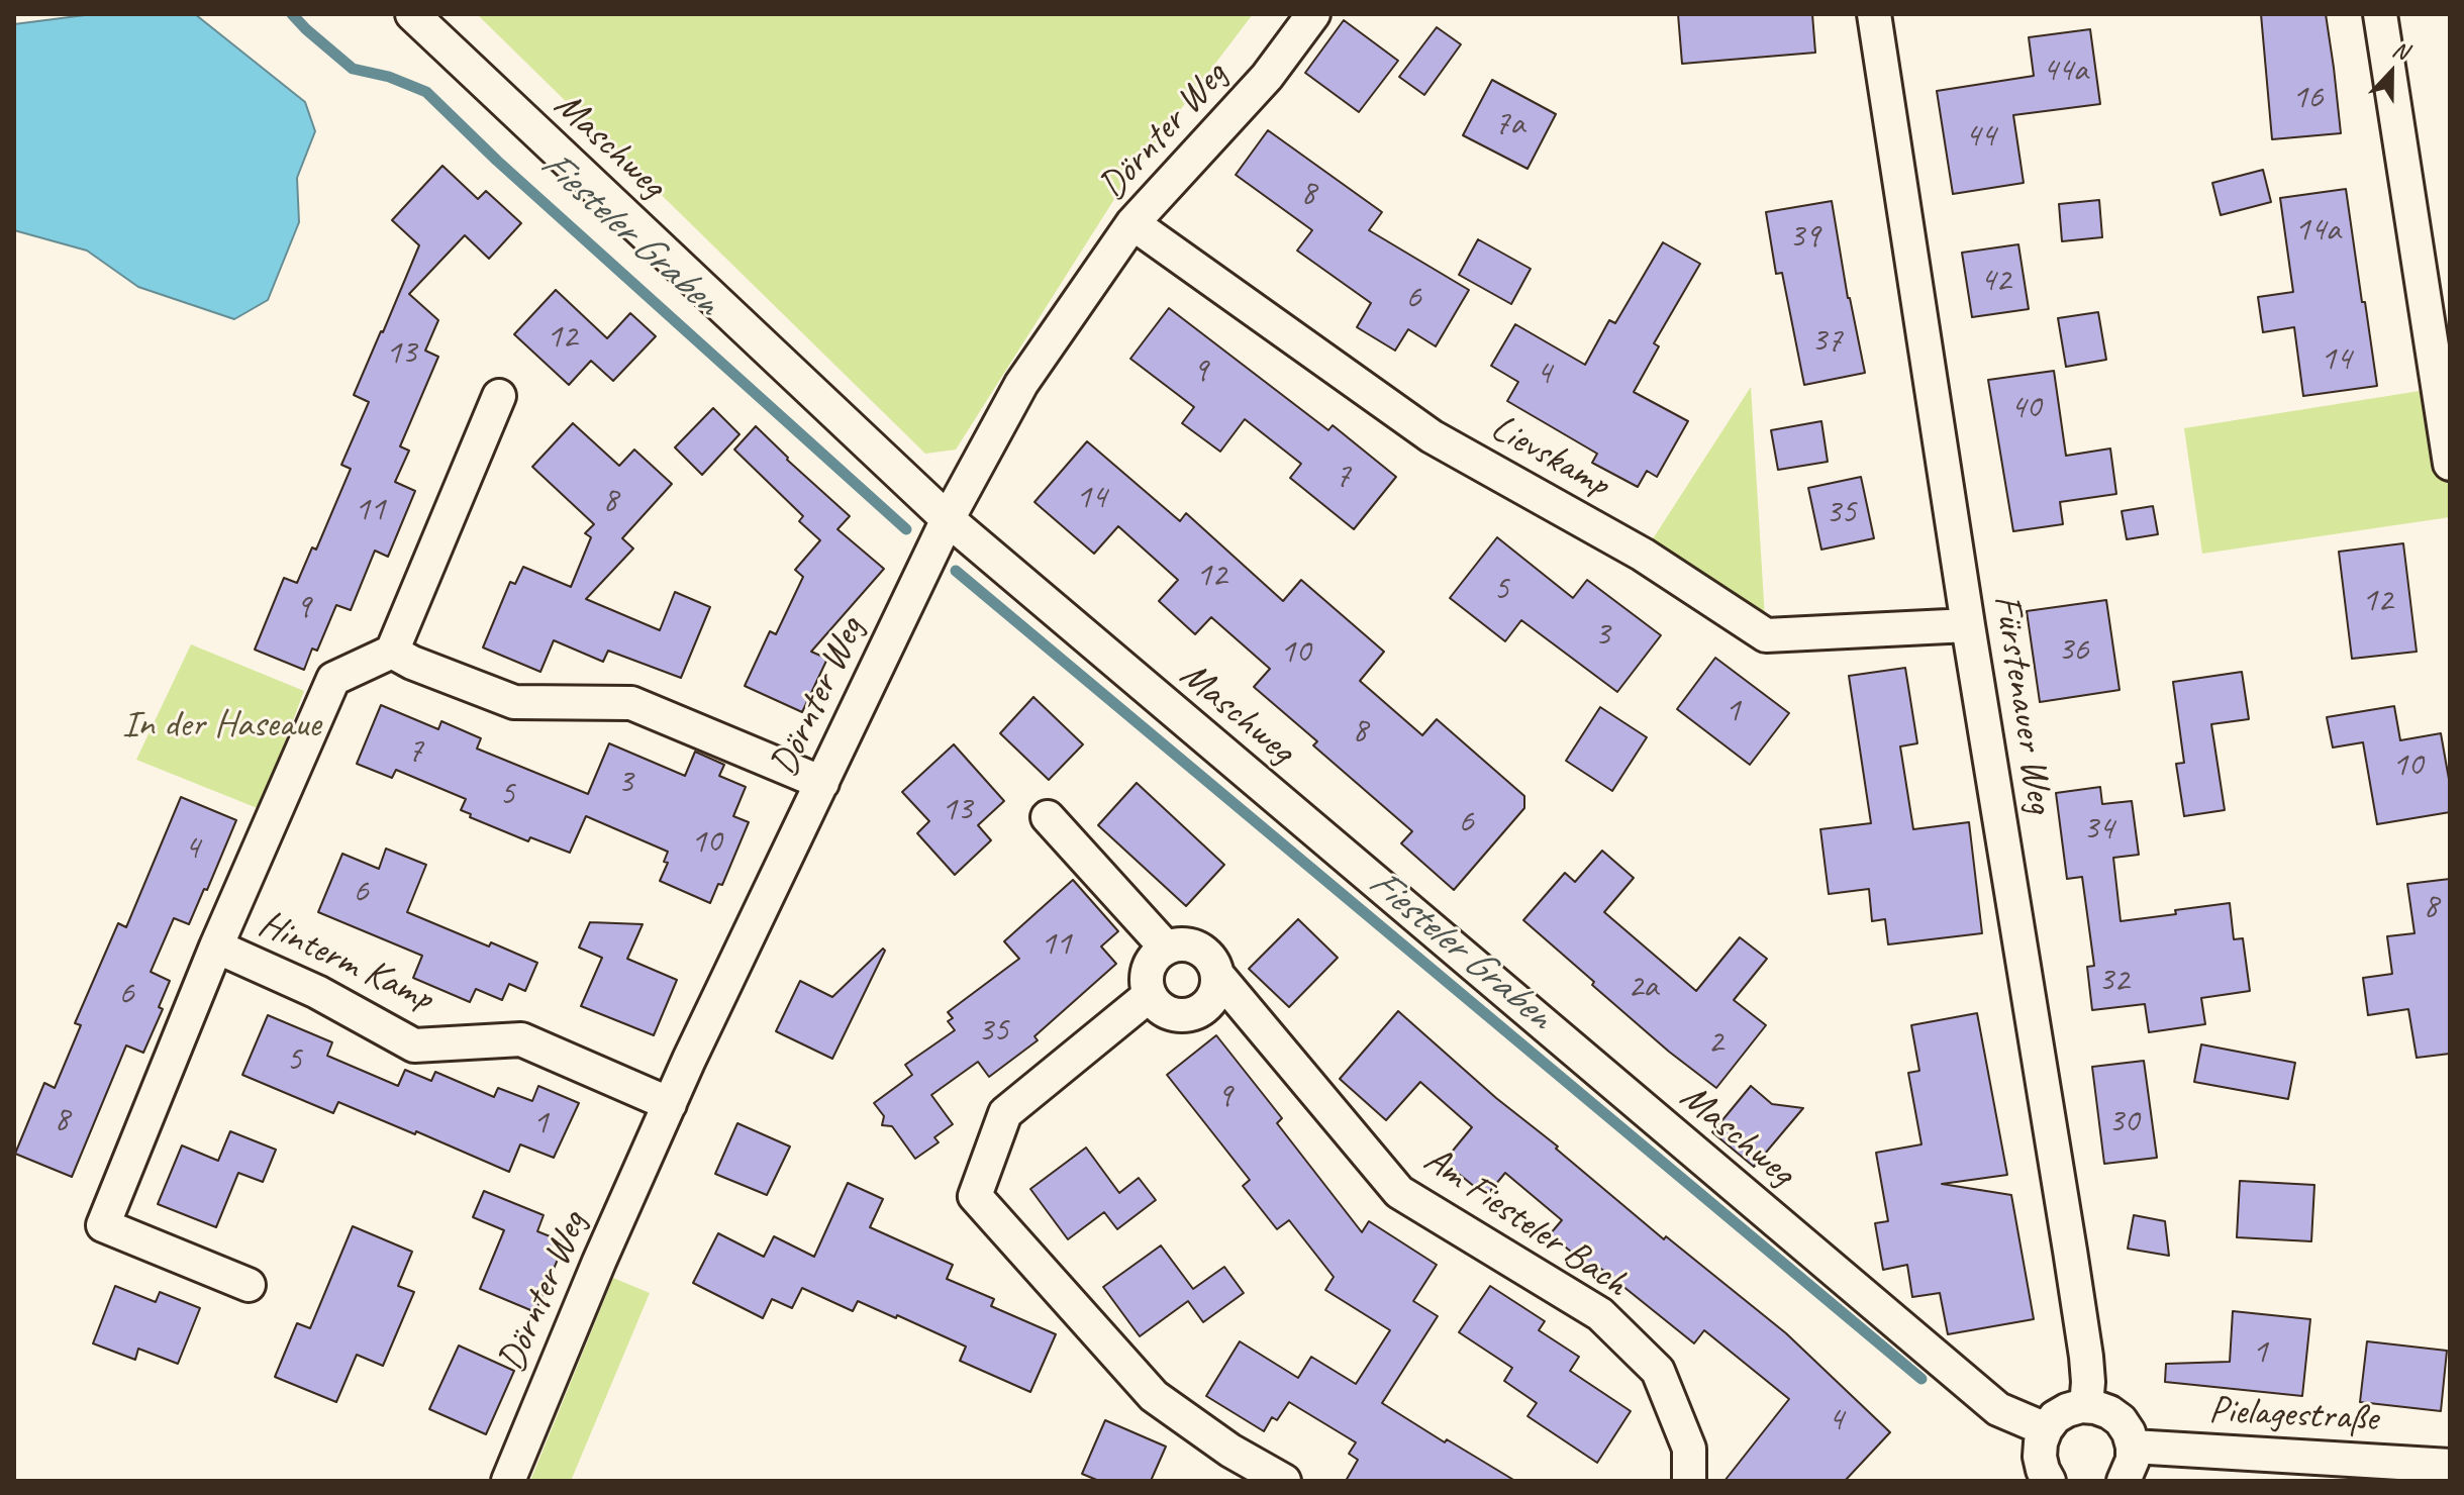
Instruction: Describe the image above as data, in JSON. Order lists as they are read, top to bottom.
{
  "streets": {
    "street": [
      "Dörnter Weg",
      "Maschweg",
      "Lievskamp",
      "Fürstenauer Weg",
      "Hinterm Kamp",
      "Am Fiesteler Bach",
      "Pielagestraße"
    ]
  },
  "crossings": [
    ["Dörnter Weg", "Maschweg"],
    ["Dörnter Weg", "Lievskamp"],
    ["Dörnter Weg", "Hinterm Kamp"],
    ["Lievskamp", "Fürstenauer Weg"]
  ],
  "water": ["Fiesteler Graben"],
  "parks": ["In der Haseaue"],
  "house_numbers": [
    "44a",
    "16",
    "7a",
    "44",
    "8",
    "14a",
    "39",
    "42",
    "6",
    "12",
    "37",
    "13",
    "14",
    "9",
    "4",
    "40",
    "7",
    "14",
    "8",
    "11",
    "35",
    "12",
    "5",
    "12",
    "9",
    "3",
    "36",
    "10",
    "1",
    "8",
    "7",
    "10",
    "3",
    "5",
    "13",
    "6",
    "34",
    "10",
    "4",
    "6",
    "8",
    "11",
    "32",
    "2a",
    "6",
    "35",
    "2",
    "5",
    "9",
    "8",
    "30",
    "1",
    "1",
    "4"
  ],
  "north": "top"
}
